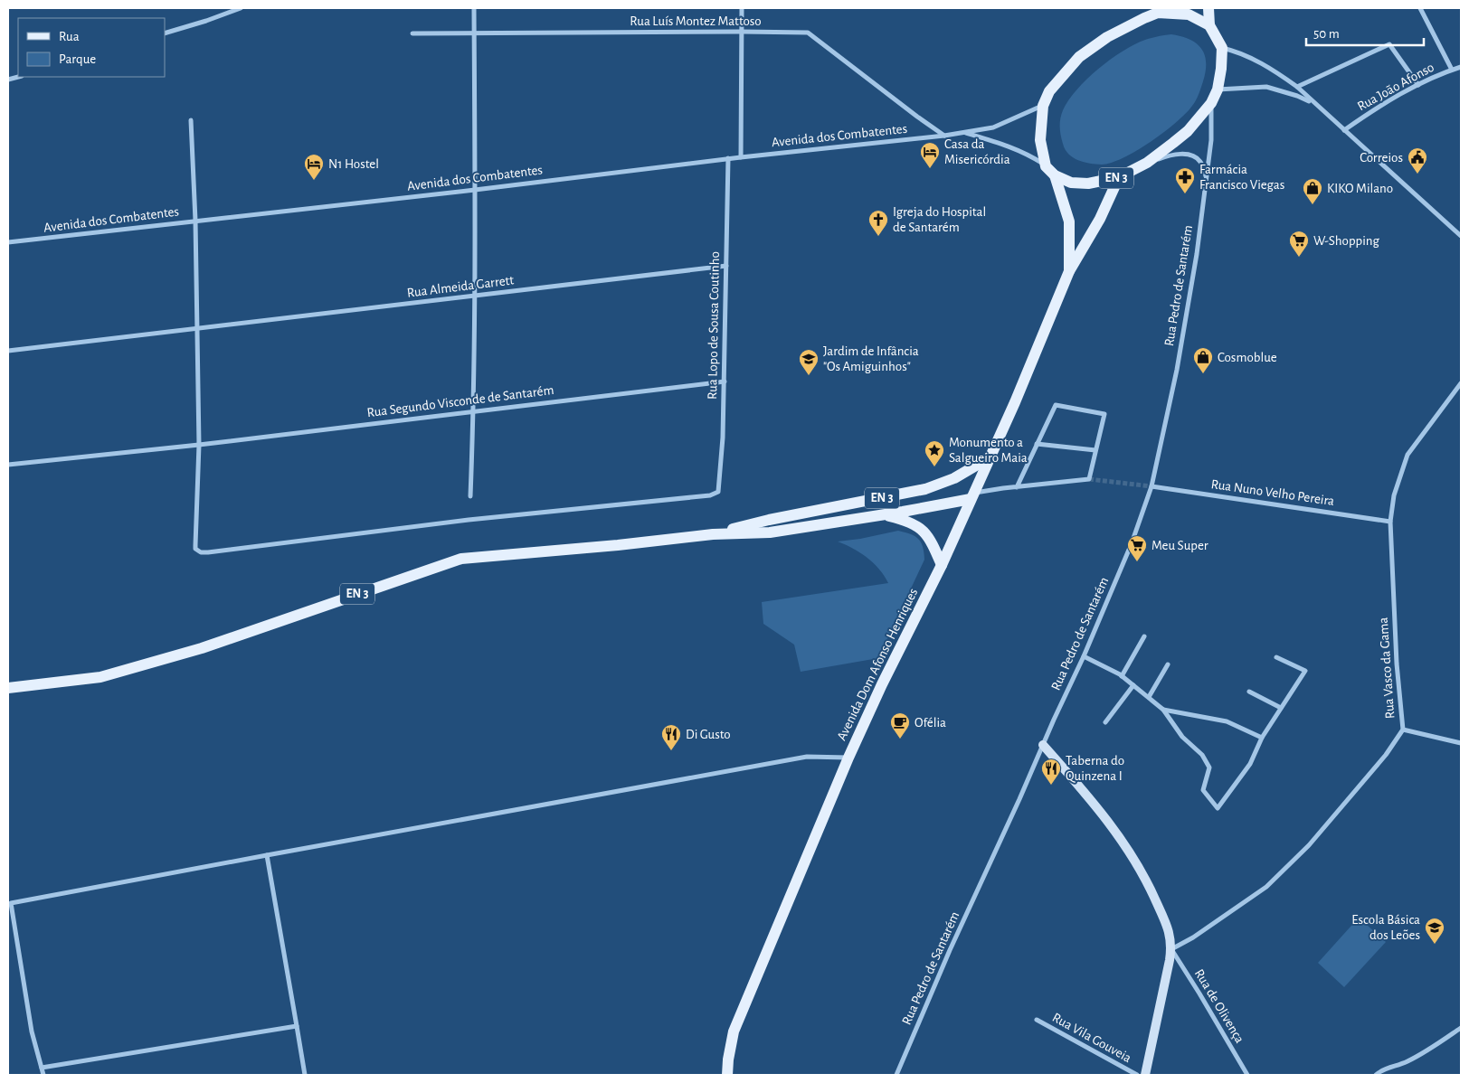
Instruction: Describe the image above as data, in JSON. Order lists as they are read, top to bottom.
{
  "streets": {
    "main road": ["EN 3", "Avenida Dom Afonso Henriques"],
    "street": [
      "Rua Luís Montez Mattoso",
      "Rua João Afonso",
      "Avenida dos Combatentes",
      "Rua Pedro de Santarém",
      "Rua Almeida Garrett",
      "Rua Lopo de Sousa Coutinho",
      "Rua Segundo Visconde de Santarém",
      "Rua Nuno Velho Pereira",
      "Rua Vasco da Gama",
      "Rua de Olivença",
      "Rua Vila Gouveia"
    ]
  },
  "crossings": [
    ["Rua Luís Montez Mattoso", "Avenida dos Combatentes"],
    ["Avenida dos Combatentes", "Rua Lopo de Sousa Coutinho"],
    ["EN 3", "Rua Pedro de Santarém"],
    ["EN 3", "Avenida Dom Afonso Henriques"],
    ["Rua Pedro de Santarém", "Rua Nuno Velho Pereira"],
    ["Rua Almeida Garrett", "Rua Lopo de Sousa Coutinho"],
    ["Rua Lopo de Sousa Coutinho", "Rua Segundo Visconde de Santarém"],
    ["Rua Nuno Velho Pereira", "Rua Vasco da Gama"],
    ["Rua Vasco da Gama", "Rua de Olivença"]
  ],
  "places": {
    "hotel": ["Casa da Misericórdia", "N1 Hostel"],
    "public building": ["Correios"],
    "pharmacy": ["Farmácia Francisco Viegas"],
    "shop": ["KIKO Milano", "Cosmoblue"],
    "church": ["Igreja do Hospital de Santarém"],
    "supermarket": ["W-Shopping", "Meu Super"],
    "school or university": ["Jardim de Infância \"Os Amiguinhos\"", "Escola Básica dos Leões"],
    "place": ["Monumento a Salgueiro Maia"],
    "cafe": ["Ofélia"],
    "restaurant": ["Di Gusto", "Taberna do Quinzena I"]
  },
  "legend": ["Rua", "Parque"],
  "scale_bar": "50 m"
}
